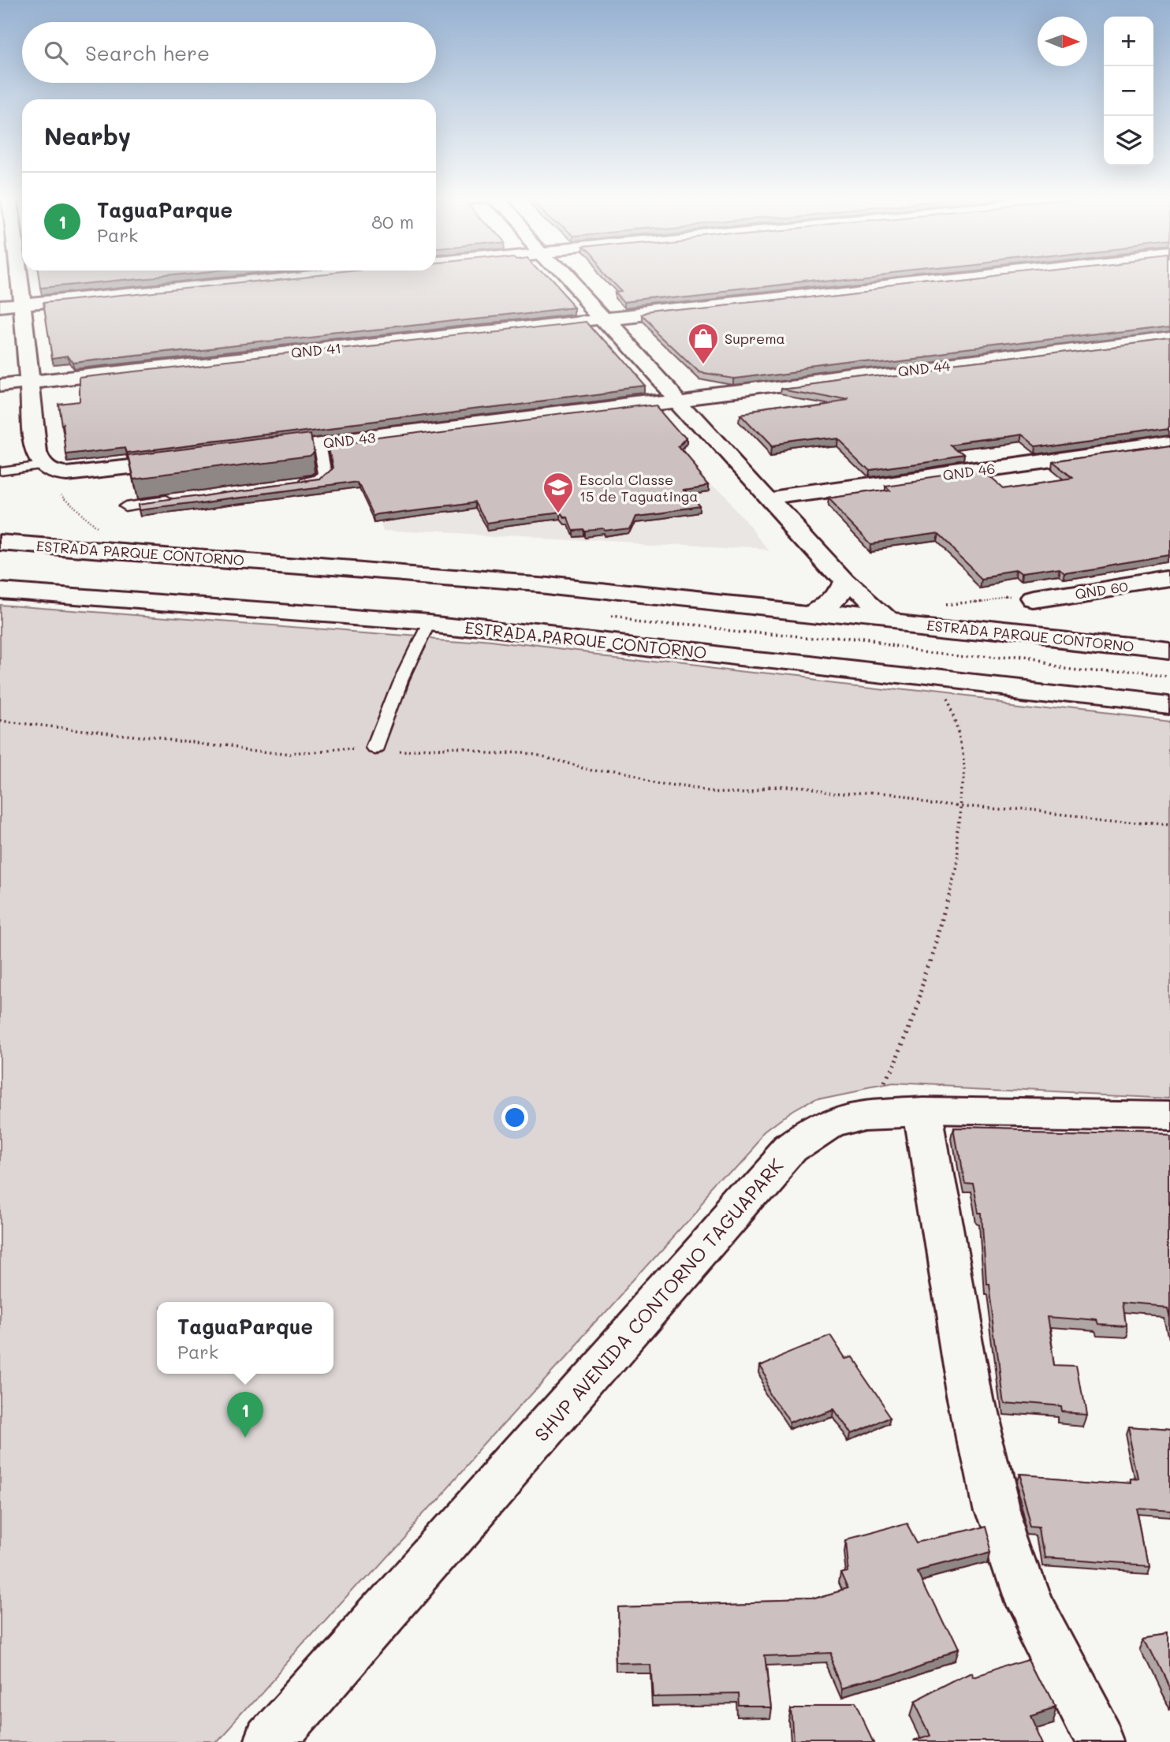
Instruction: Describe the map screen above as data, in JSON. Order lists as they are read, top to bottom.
{
  "streets": {
    "main road": [
      "QND 41",
      "QND 44",
      "QND 43",
      "QND 46",
      "ESTRADA PARQUE CONTORNO",
      "QND 60",
      "SHVP AVENIDA CONTORNO TAGUAPARK"
    ]
  },
  "crossings": [
    ["QND 44", "QND 43"]
  ],
  "places": {
    "shop": ["Suprema"],
    "school or university": ["Escola Classe 15 de Taguatinga"]
  },
  "north": "right",
  "page": {
    "map_buttons": ["+", "−"],
    "search": "Search here",
    "heading": "Nearby",
    "list": [
      {
        "mark": "1",
        "name": "TaguaParque",
        "note": "Park",
        "value": "80 m"
      }
    ],
    "popup": ["TaguaParque", "Park"],
    "pins": "1"
  }
}
